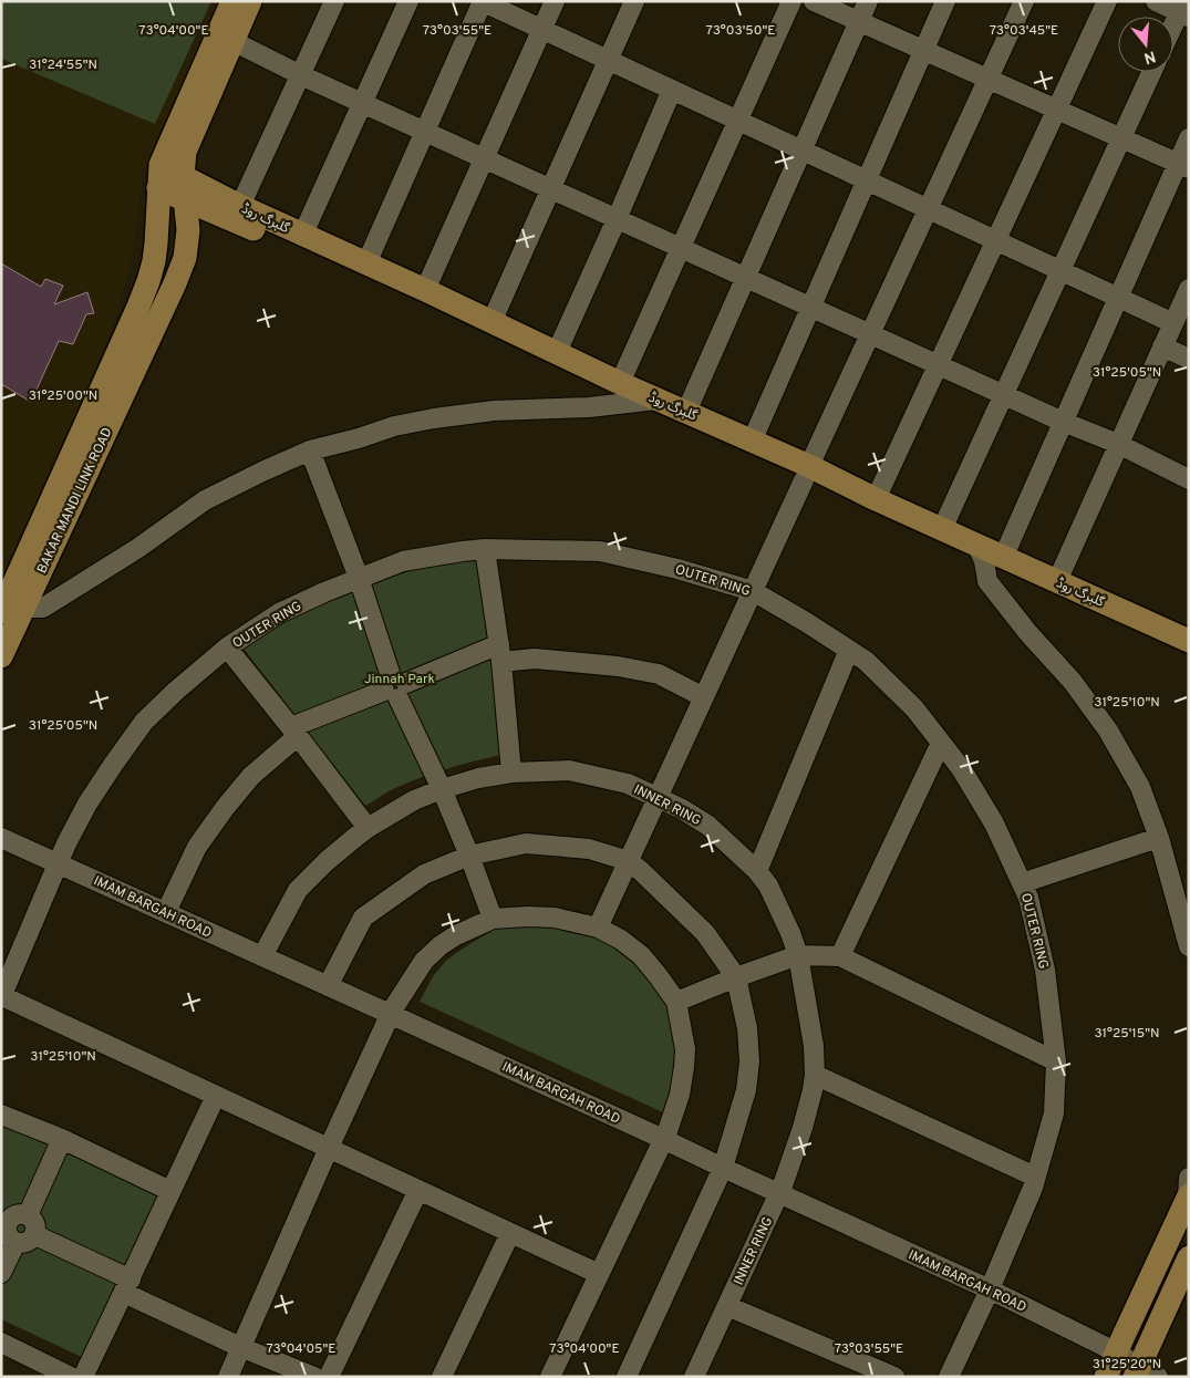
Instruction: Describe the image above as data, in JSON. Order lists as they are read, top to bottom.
{
  "streets": {
    "main road": ["گلبرگ روڈ", "BAKAR MANDI LINK ROAD"],
    "street": ["OUTER RING", "INNER RING", "IMAM BARGAH ROAD"]
  },
  "crossings": [
    ["گلبرگ روڈ", "BAKAR MANDI LINK ROAD"],
    ["OUTER RING", "IMAM BARGAH ROAD"],
    ["INNER RING", "IMAM BARGAH ROAD"]
  ],
  "parks": ["Jinnah Park"],
  "north": "bottom",
  "coordinates": [
    "73°04'00\"E",
    "73°03'55\"E",
    "73°03'50\"E",
    "73°03'45\"E",
    "31°24'55\"N",
    "31°25'05\"N",
    "31°25'00\"N",
    "31°25'10\"N",
    "31°25'15\"N",
    "73°04'05\"E",
    "31°25'20\"N"
  ]
}
